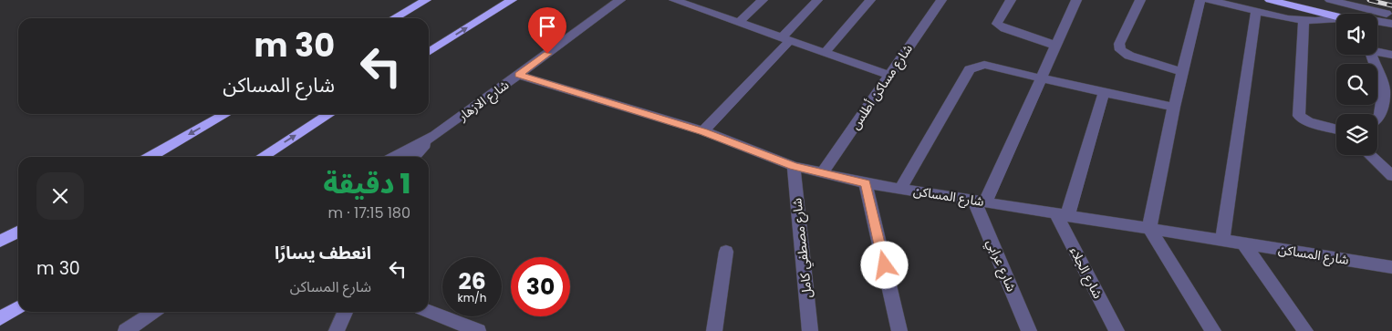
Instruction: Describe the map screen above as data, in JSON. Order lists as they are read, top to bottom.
{
  "streets": {
    "street": [
      "شارع مساكن أطلس",
      "شارع الازهار",
      "شارع المساكن",
      "شارع مصطفي كامل",
      "شارع عرابي",
      "شارع الجلاء"
    ]
  },
  "crossings": [
    ["شارع مساكن أطلس", "شارع المساكن"],
    ["شارع الازهار", "شارع المساكن"],
    ["شارع المساكن", "شارع مصطفي كامل"],
    ["شارع المساكن", "شارع عرابي"],
    ["شارع المساكن", "شارع الجلاء"]
  ],
  "page": {
    "turn": ["30 m", "شارع المساكن"],
    "heading": ["1 دقيقة", "180 m · 17:15"],
    "list": [
      {
        "name": "انعطف يسارًا",
        "note": "شارع المساكن",
        "value": "30 m"
      }
    ],
    "speed": "26 km/h",
    "limit": "30"
  }
}
